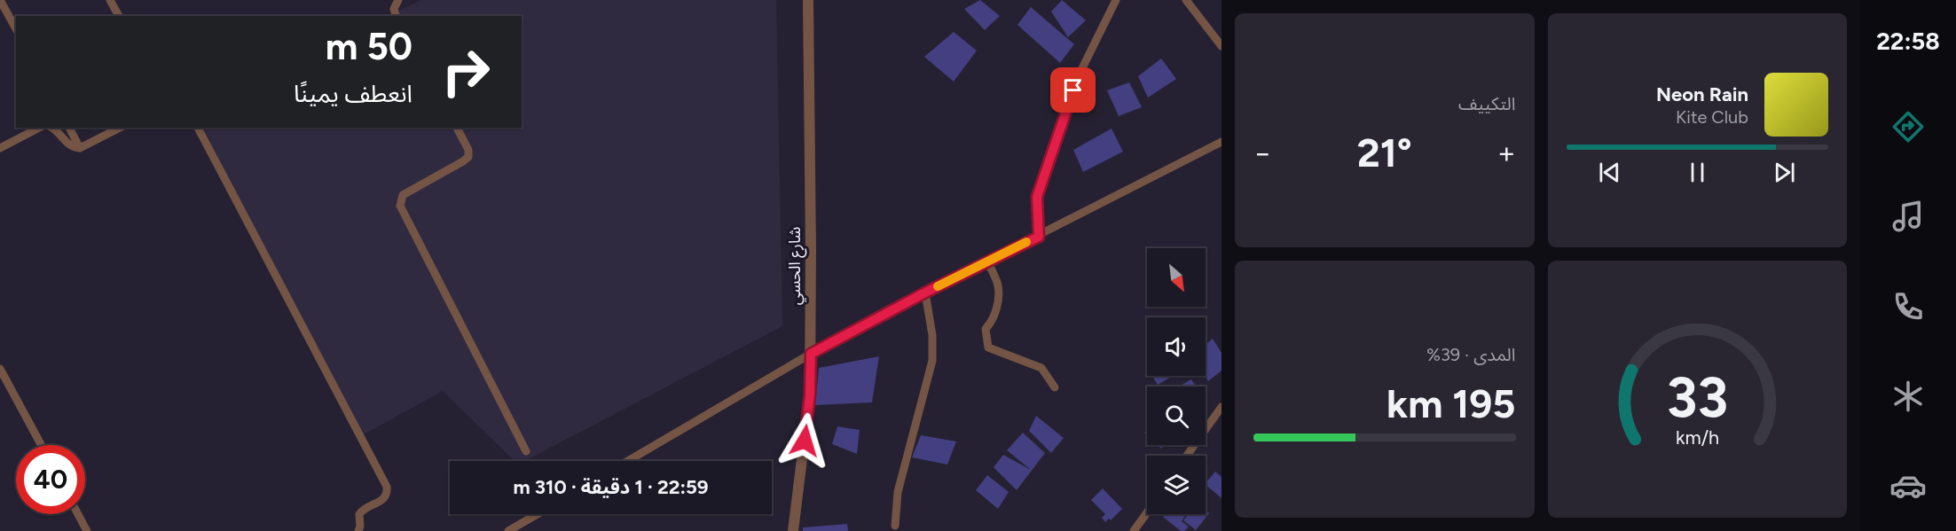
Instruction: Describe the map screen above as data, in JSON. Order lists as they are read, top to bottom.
{
  "streets": {
    "street": ["شارع الحسي"]
  },
  "north": "bottom right",
  "page": {
    "tabs": "22:58",
    "tile": [
      "التكييف",
      ["المدى · 39%", "195 km"]
    ],
    "turn": ["50 m", "انعطف يمينًا"],
    "song": ["Neon Rain", "Kite Club"],
    "heat": ["−", "21°", "+"],
    "limit": "40",
    "trip": "22:59 · 1 دقيقة · 310 m",
    "gauge": ["33", "km/h"]
  }
}
